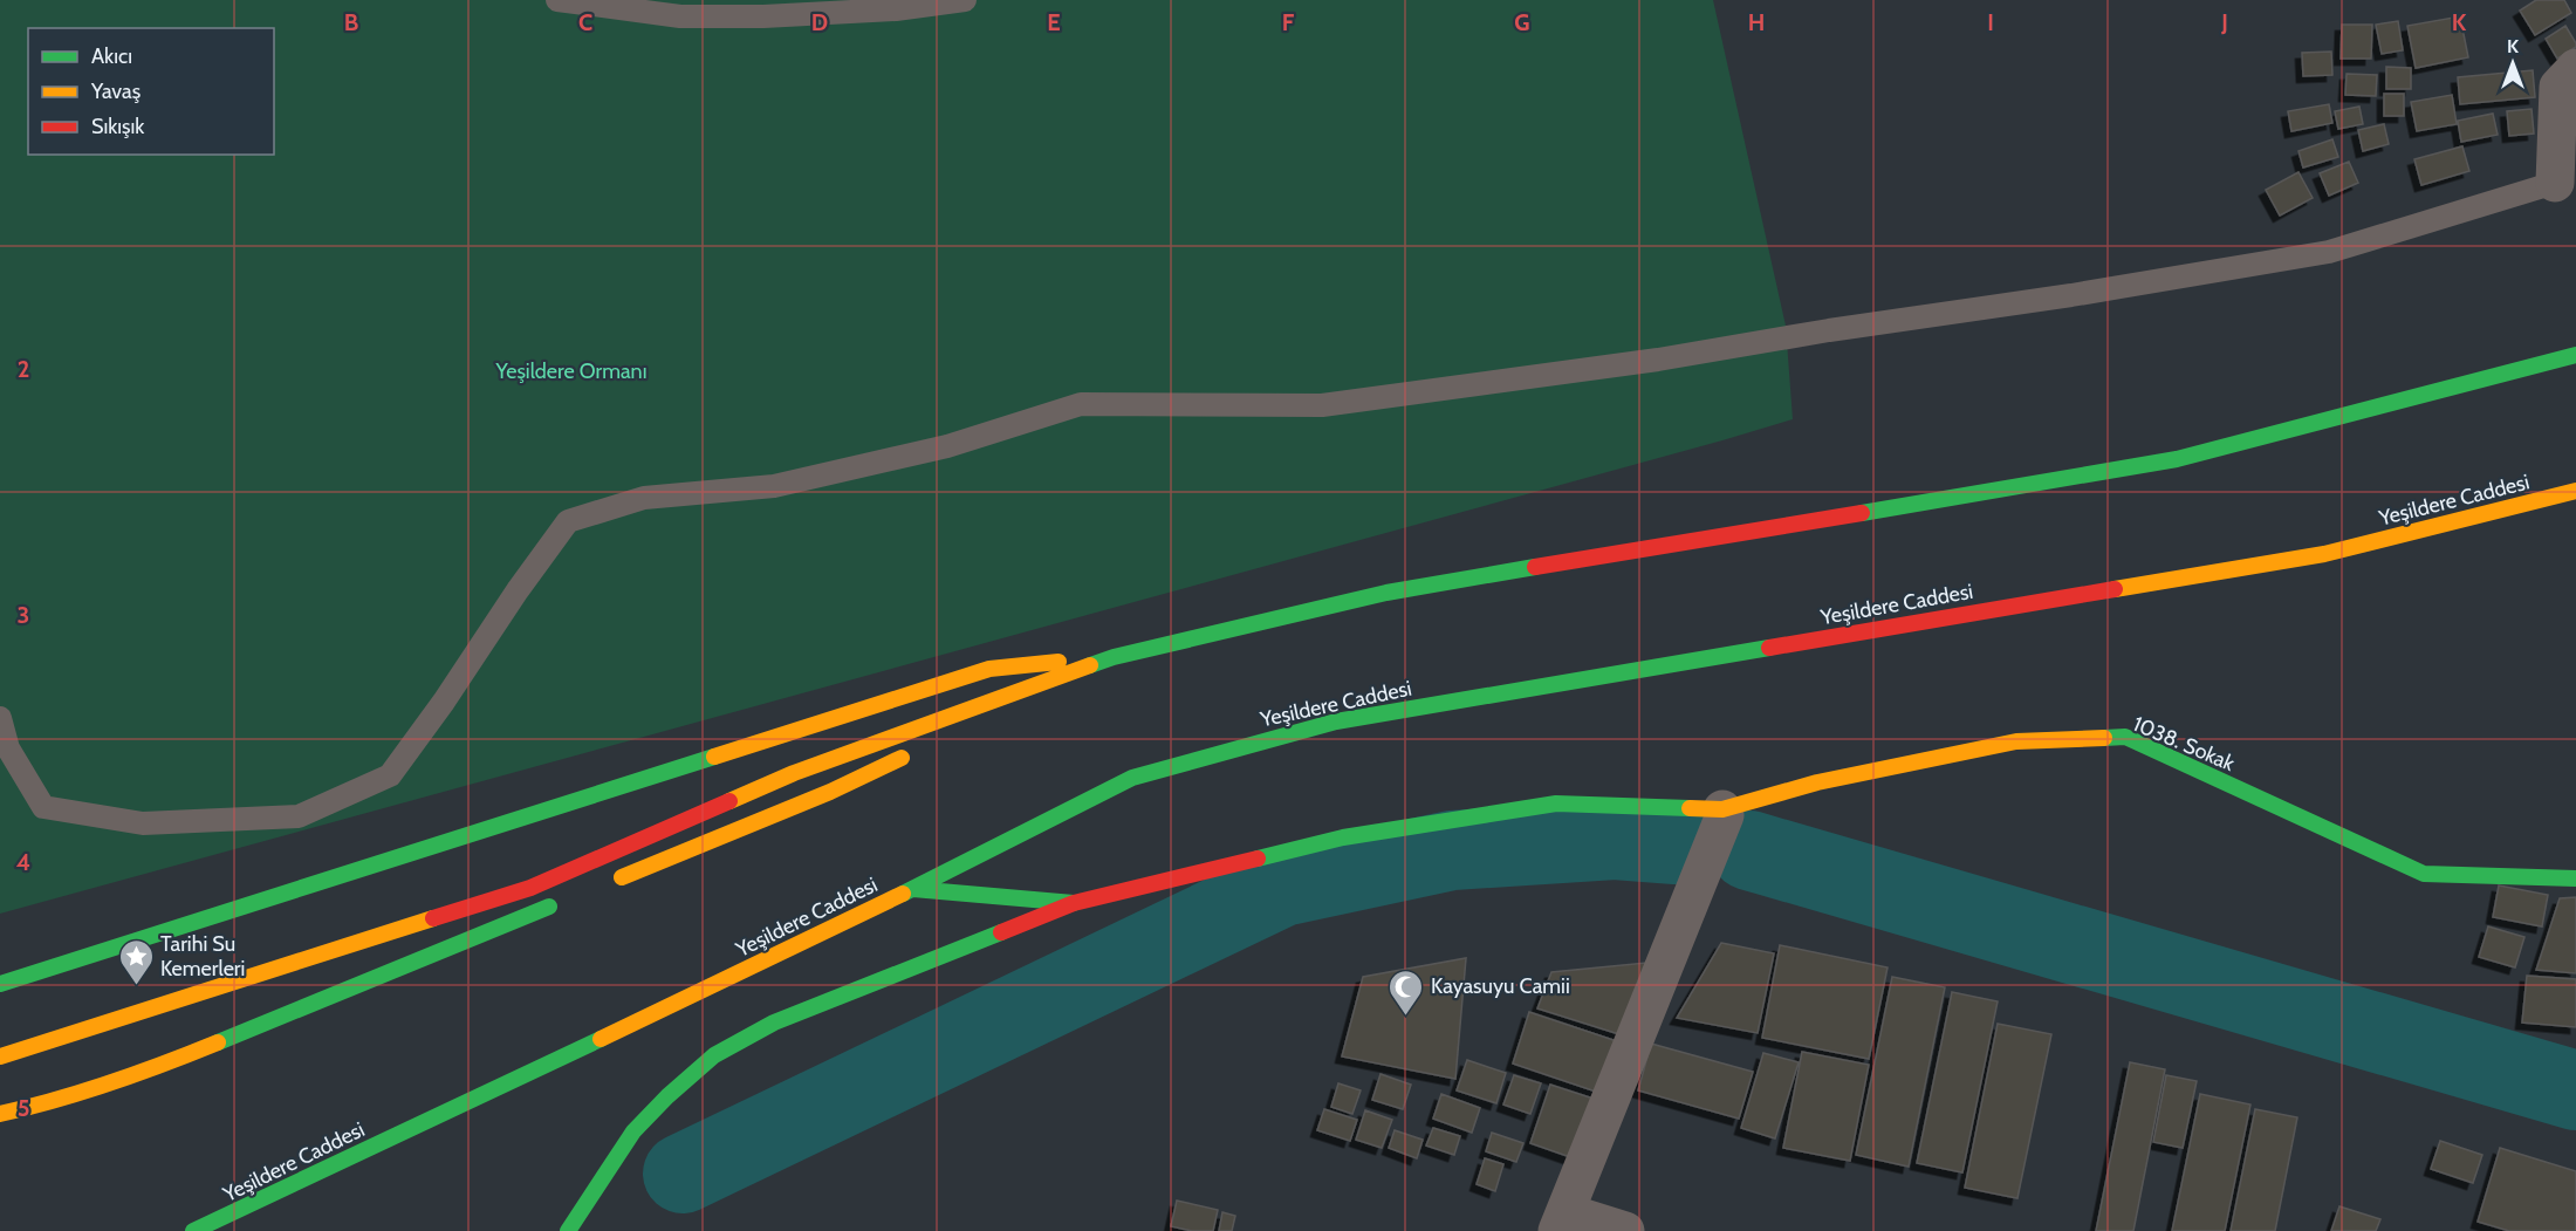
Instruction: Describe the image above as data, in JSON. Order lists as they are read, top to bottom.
{
  "streets": {
    "main road": ["Yeşildere Caddesi", "1038. Sokak"]
  },
  "parks": ["Yeşildere Ormanı"],
  "places": {
    "place": ["Tarihi Su Kemerleri"],
    "mosque": ["Kayasuyu Camii"]
  },
  "legend": ["Akıcı", "Yavaş", "Sıkışık"],
  "north": "top",
  "grid": {
    "columns": [
      "B",
      "C",
      "D",
      "E",
      "F",
      "G",
      "H",
      "I",
      "J",
      "K"
    ],
    "rows": [
      "2",
      "3",
      "4",
      "5"
    ]
  }
}
